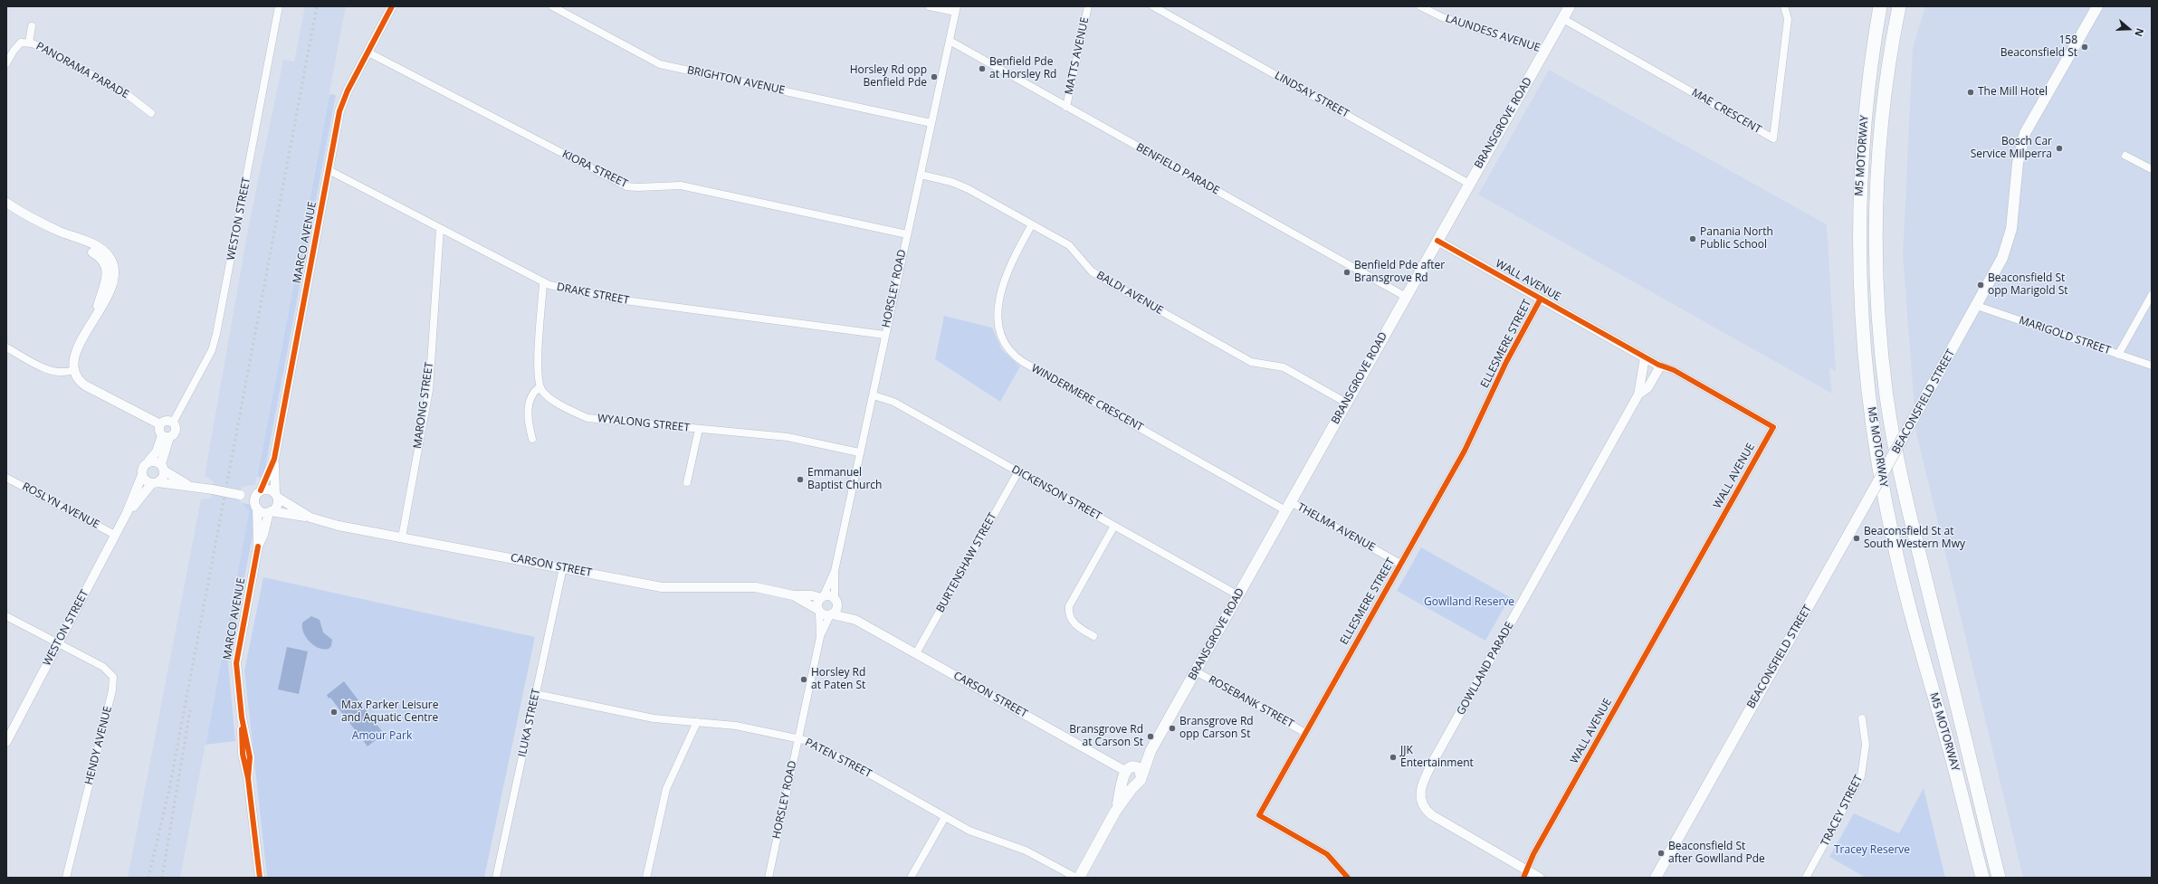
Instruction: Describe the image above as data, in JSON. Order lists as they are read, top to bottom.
{
  "streets": {
    "highway": ["M5 MOTORWAY"],
    "main road": ["BRANSGROVE ROAD", "BEACONSFIELD STREET"],
    "street": [
      "LAUNDESS AVENUE",
      "MATTS AVENUE",
      "PANORAMA PARADE",
      "BRIGHTON AVENUE",
      "LINDSAY STREET",
      "MAE CRESCENT",
      "KIORA STREET",
      "BENFIELD PARADE",
      "WESTON STREET",
      "MARCO AVENUE",
      "WALL AVENUE",
      "HORSLEY ROAD",
      "BALDI AVENUE",
      "DRAKE STREET",
      "MARIGOLD STREET",
      "ELLESMERE STREET",
      "WINDERMERE CRESCENT",
      "MARONG STREET",
      "WYALONG STREET",
      "DICKENSON STREET",
      "ROSLYN AVENUE",
      "THELMA AVENUE",
      "BURTENSHAW STREET",
      "CARSON STREET",
      "GOWLLAND PARADE",
      "ROSEBANK STREET",
      "ILUKA STREET",
      "HENDY AVENUE",
      "PATEN STREET",
      "TRACEY STREET"
    ]
  },
  "crossings": [
    ["LAUNDESS AVENUE", "BRANSGROVE ROAD"],
    ["MATTS AVENUE", "BENFIELD PARADE"],
    ["BRIGHTON AVENUE", "HORSLEY ROAD"],
    ["LINDSAY STREET", "BRANSGROVE ROAD"],
    ["MAE CRESCENT", "BRANSGROVE ROAD"],
    ["BRANSGROVE ROAD", "BENFIELD PARADE"],
    ["BRANSGROVE ROAD", "WALL AVENUE"],
    ["BRANSGROVE ROAD", "BALDI AVENUE"],
    ["BRANSGROVE ROAD", "WINDERMERE CRESCENT"],
    ["BRANSGROVE ROAD", "DICKENSON STREET"],
    ["BRANSGROVE ROAD", "THELMA AVENUE"],
    ["BRANSGROVE ROAD", "CARSON STREET"],
    ["BRANSGROVE ROAD", "ROSEBANK STREET"],
    ["BRANSGROVE ROAD", "PATEN STREET"],
    ["KIORA STREET", "MARCO AVENUE"],
    ["KIORA STREET", "HORSLEY ROAD"],
    ["BENFIELD PARADE", "HORSLEY ROAD"],
    ["WESTON STREET", "ROSLYN AVENUE"],
    ["WESTON STREET", "HENDY AVENUE"],
    ["MARCO AVENUE", "DRAKE STREET"],
    ["MARCO AVENUE", "CARSON STREET"],
    ["WALL AVENUE", "ELLESMERE STREET"],
    ["WALL AVENUE", "GOWLLAND PARADE"],
    ["HORSLEY ROAD", "BALDI AVENUE"],
    ["HORSLEY ROAD", "DRAKE STREET"],
    ["HORSLEY ROAD", "WYALONG STREET"],
    ["HORSLEY ROAD", "DICKENSON STREET"],
    ["HORSLEY ROAD", "CARSON STREET"],
    ["HORSLEY ROAD", "PATEN STREET"],
    ["BALDI AVENUE", "WINDERMERE CRESCENT"],
    ["DRAKE STREET", "MARONG STREET"],
    ["MARIGOLD STREET", "BEACONSFIELD STREET"],
    ["ELLESMERE STREET", "THELMA AVENUE"],
    ["ELLESMERE STREET", "ROSEBANK STREET"],
    ["WINDERMERE CRESCENT", "THELMA AVENUE"],
    ["MARONG STREET", "CARSON STREET"],
    ["DICKENSON STREET", "BURTENSHAW STREET"],
    ["BURTENSHAW STREET", "CARSON STREET"],
    ["CARSON STREET", "ILUKA STREET"],
    ["ILUKA STREET", "PATEN STREET"]
  ],
  "parks": ["Gowlland Reserve", "Amour Park", "Tracey Reserve"],
  "places": [
    "158 Beaconsfield St",
    "Benfield Pde at Horsley Rd",
    "Horsley Rd opp Benfield Pde",
    "The Mill Hotel",
    "Bosch Car Service Milperra",
    "Panania North Public School",
    "Benfield Pde after Bransgrove Rd",
    "Beaconsfield St opp Marigold St",
    "Emmanuel Baptist Church",
    "Beaconsfield St at South Western Mwy",
    "Horsley Rd at Paten St",
    "Max Parker Leisure and Aquatic Centre",
    "Bransgrove Rd opp Carson St",
    "Bransgrove Rd at Carson St",
    "JJK Entertainment",
    "Beaconsfield St after Gowlland Pde"
  ],
  "north": "right"
}
